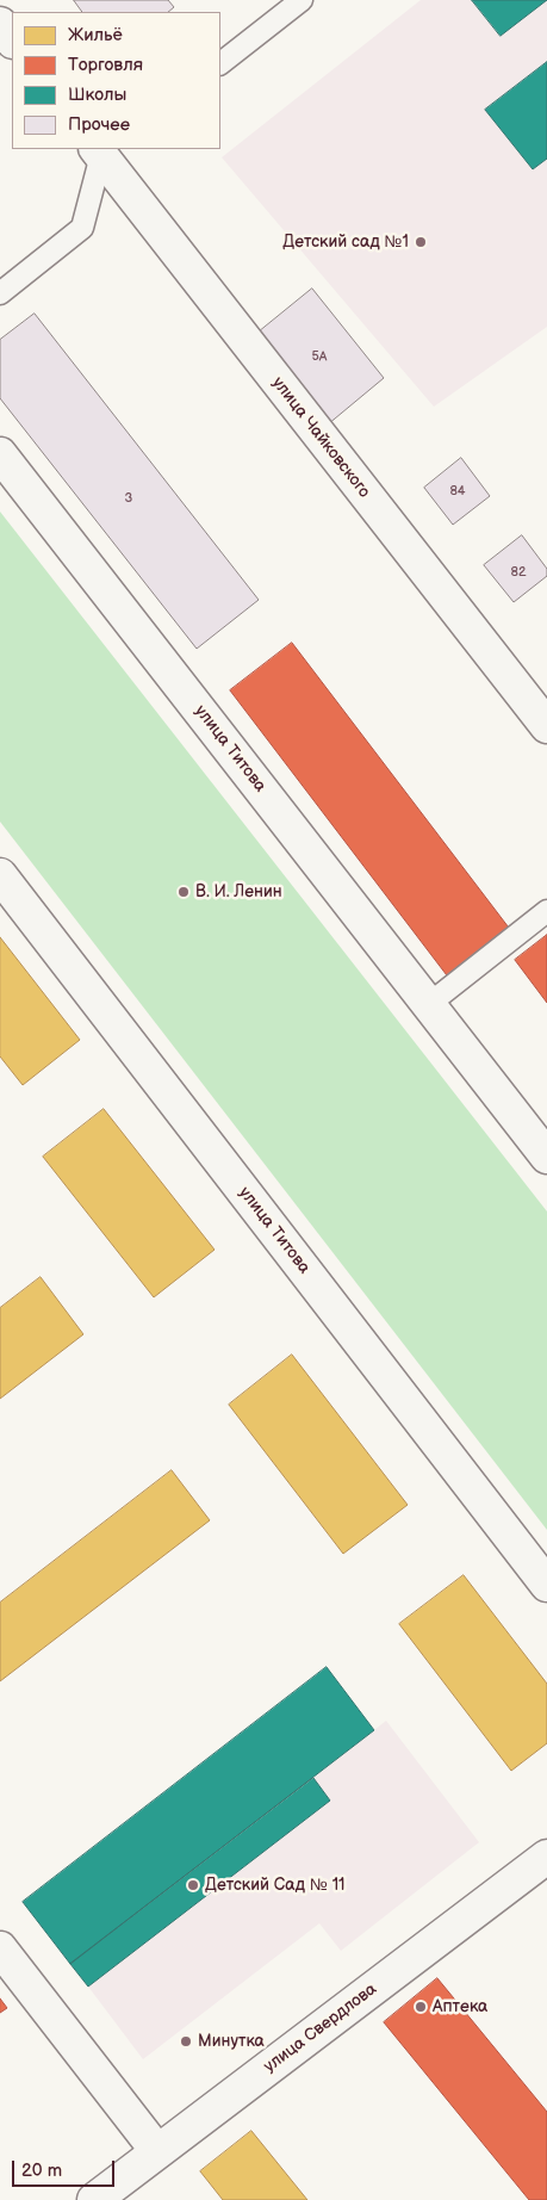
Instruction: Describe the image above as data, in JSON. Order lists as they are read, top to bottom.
{
  "streets": {
    "street": ["улица Чайковского", "улица Титова", "улица Свердлова"]
  },
  "places": [
    "Детский сад №1",
    "В. И. Ленин",
    "Детский Сад № 11",
    "Аптека",
    "Минутка"
  ],
  "house_numbers": [
    "5А",
    "84",
    "3",
    "82"
  ],
  "legend": [
    "Жильё",
    "Торговля",
    "Школы",
    "Прочее"
  ],
  "scale_bar": "20 m"
}
